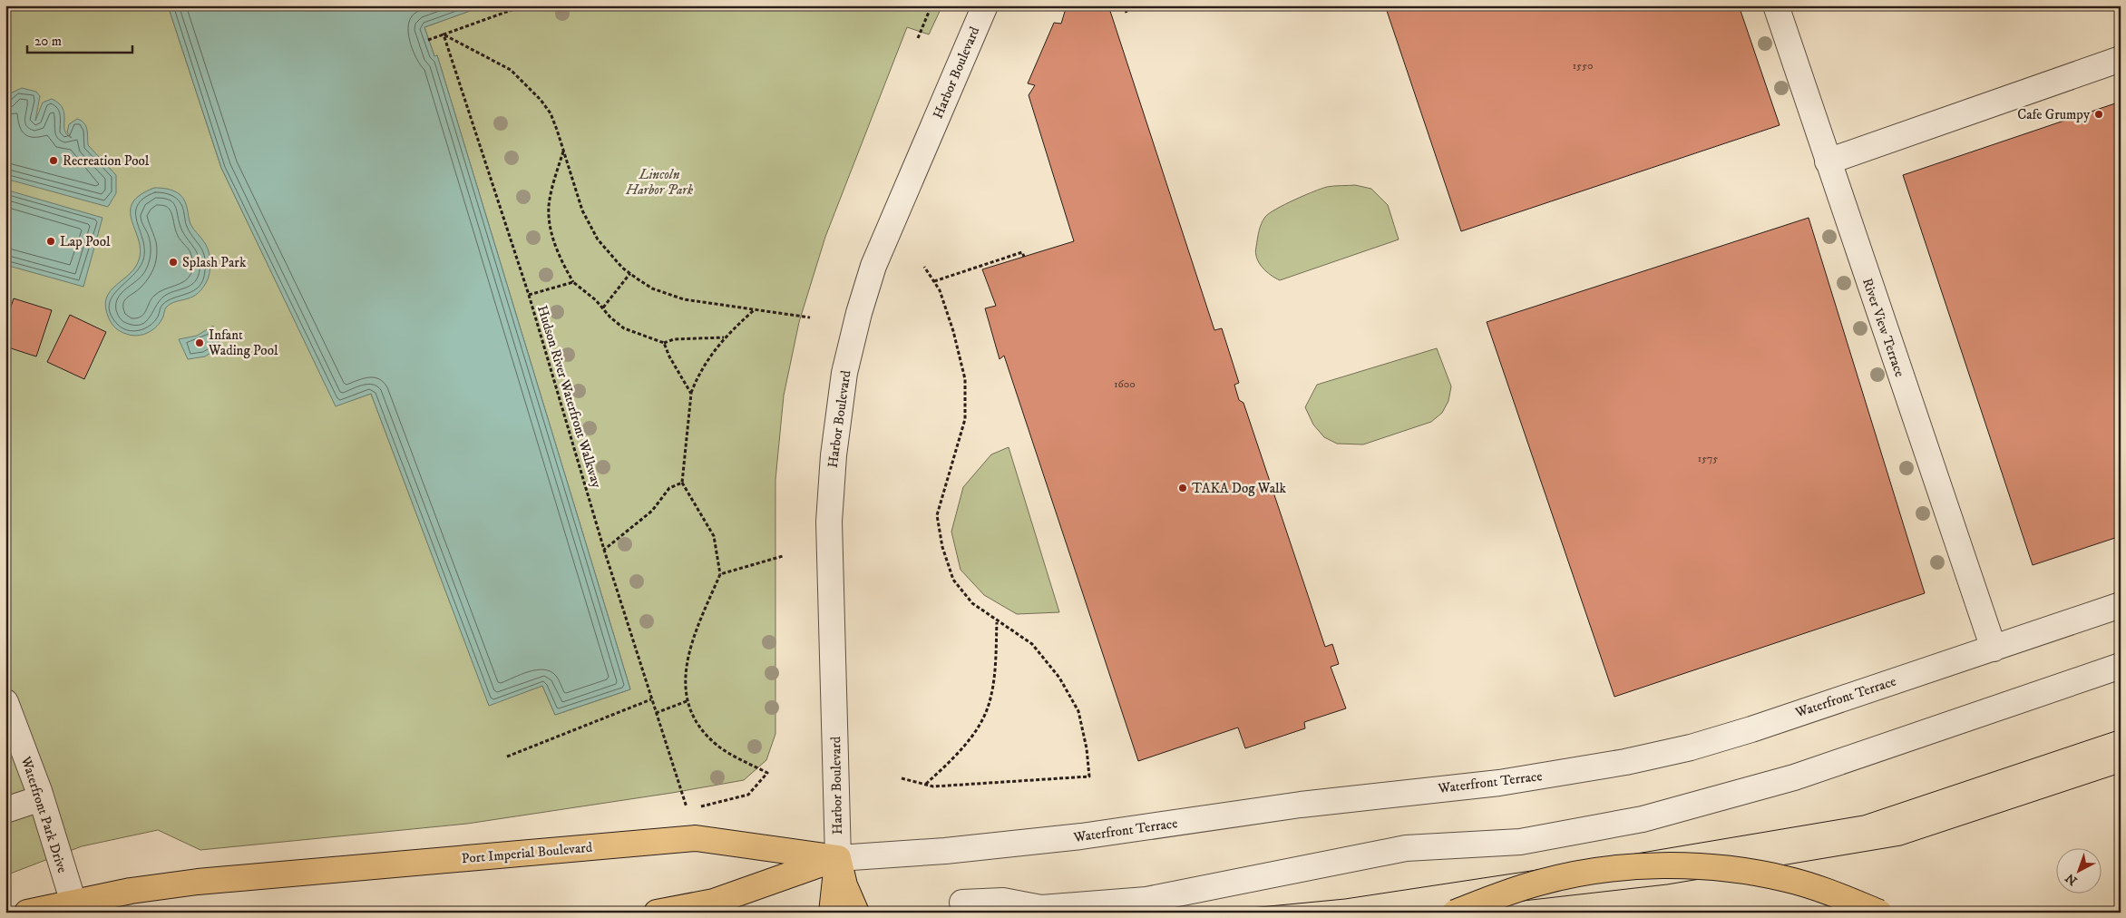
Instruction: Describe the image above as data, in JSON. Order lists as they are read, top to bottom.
{
  "streets": {
    "main road": ["Port Imperial Boulevard"],
    "street": [
      "Harbor Boulevard",
      "River View Terrace",
      "Waterfront Terrace",
      "Waterfront Park Drive"
    ],
    "path": ["Hudson River Waterfront Walkway"]
  },
  "crossings": [
    ["Harbor Boulevard", "Waterfront Terrace"],
    ["Harbor Boulevard", "Port Imperial Boulevard"],
    ["River View Terrace", "Waterfront Terrace"],
    ["Waterfront Terrace", "Port Imperial Boulevard"],
    ["Waterfront Park Drive", "Port Imperial Boulevard"]
  ],
  "parks": ["Lincoln Harbor Park"],
  "places": [
    "Cafe Grumpy",
    "Recreation Pool",
    "Lap Pool",
    "Splash Park",
    "Infant Wading Pool",
    "TAKA Dog Walk"
  ],
  "house_numbers": ["1550", "1600", "1575"],
  "scale_bar": "20 m",
  "north": "bottom left"
}
